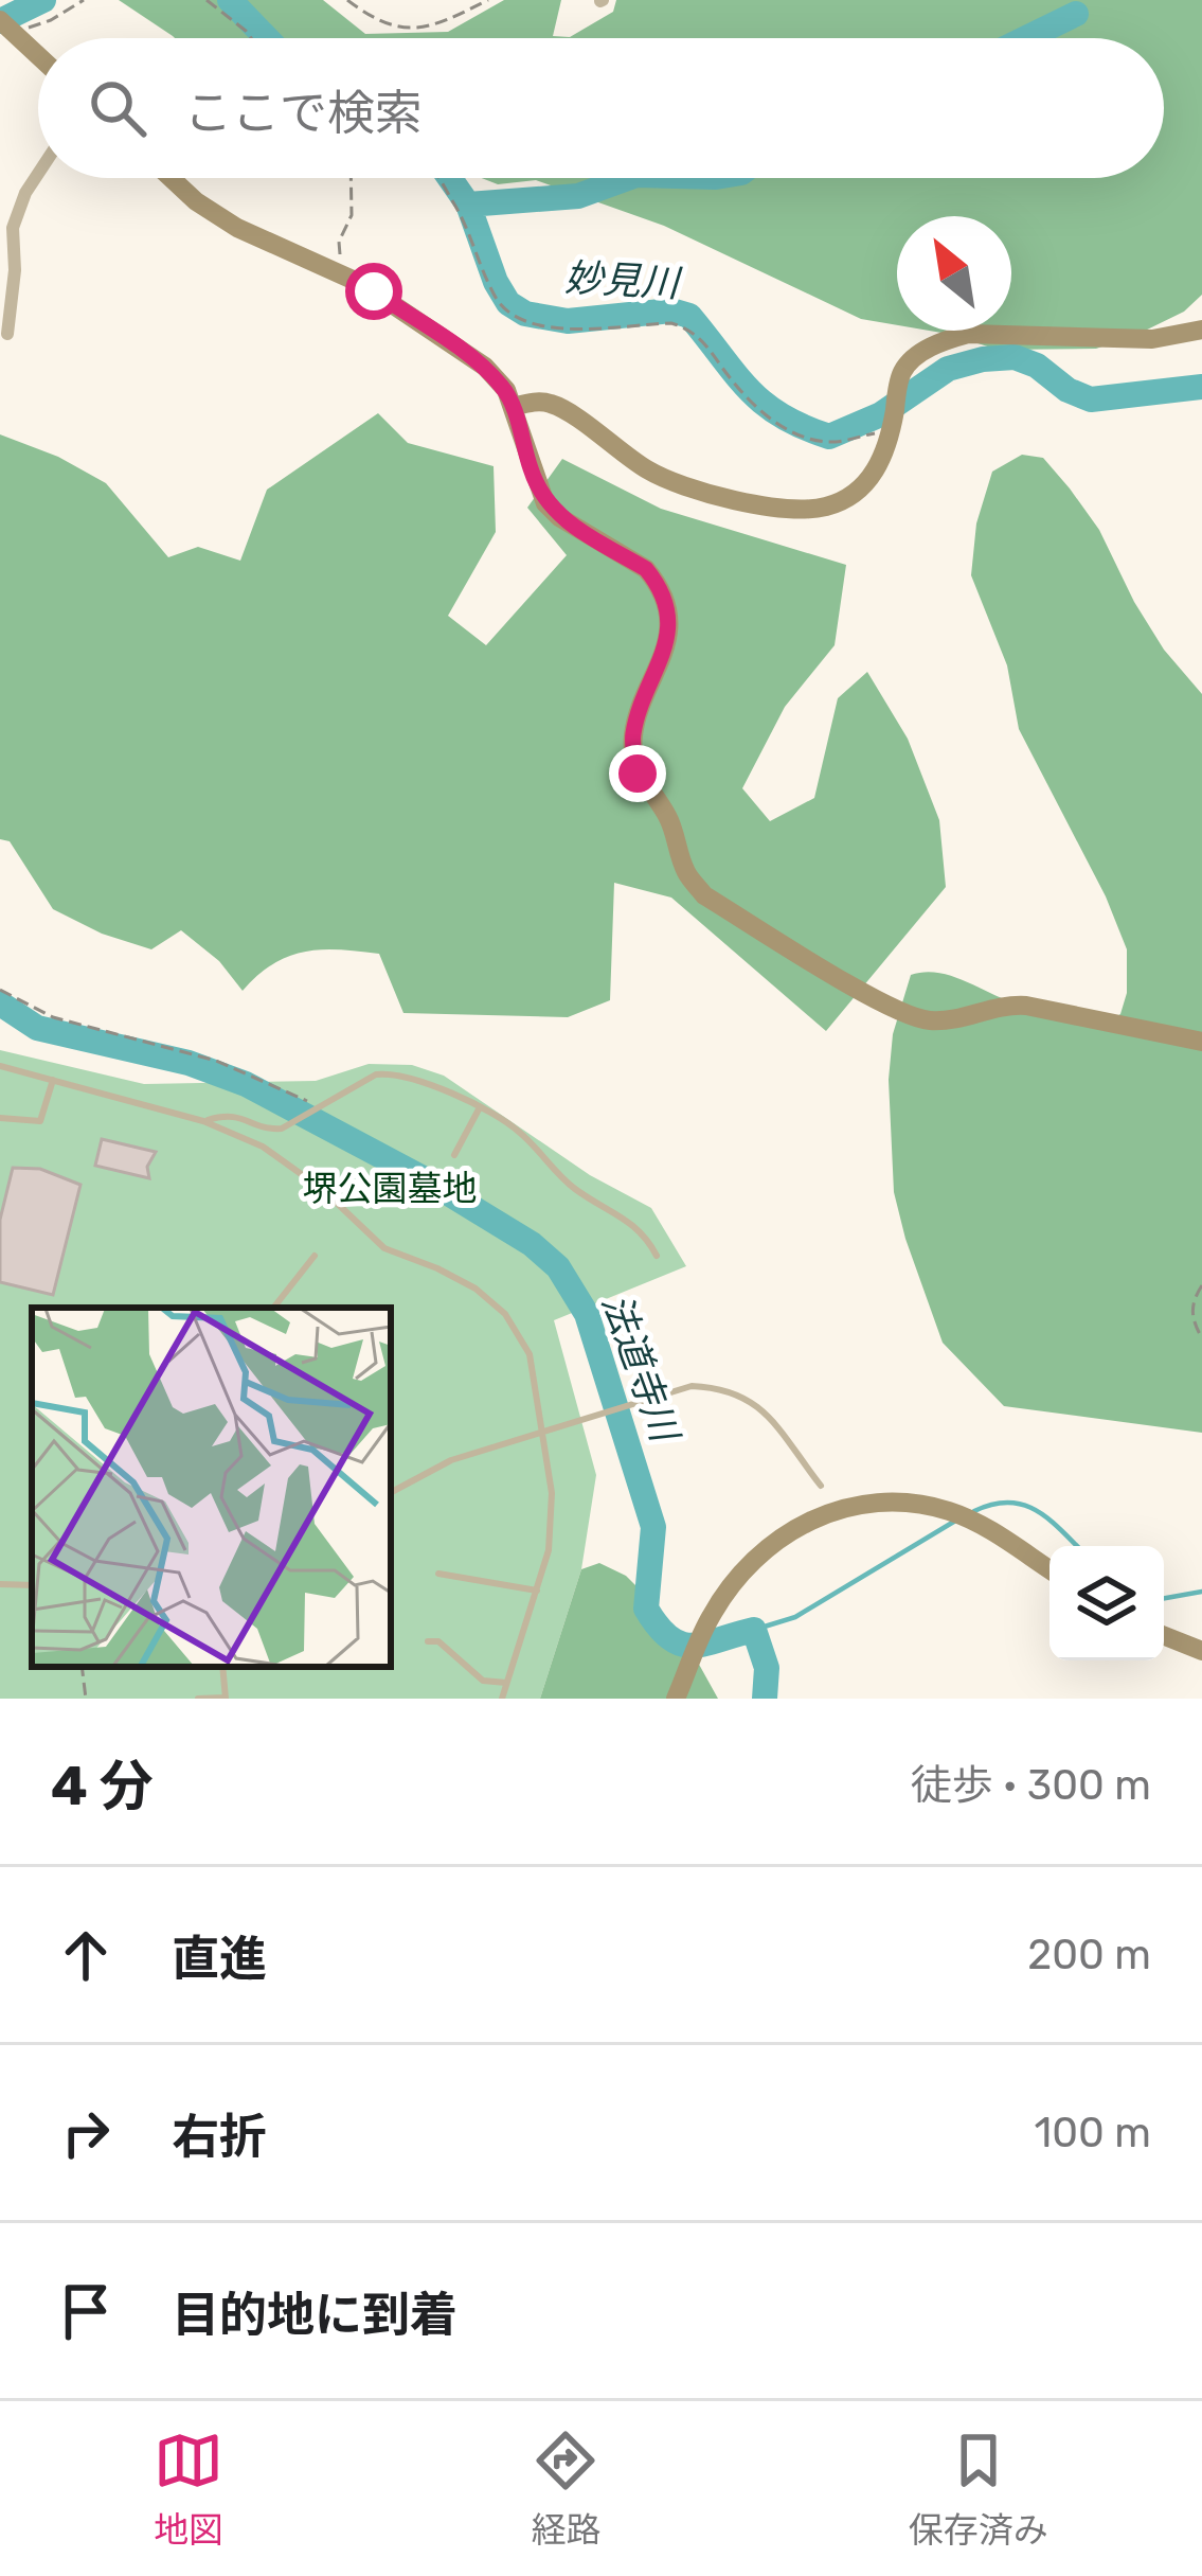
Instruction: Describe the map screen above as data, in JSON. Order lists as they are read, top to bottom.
{
  "water": ["妙見川", "法道寺川"],
  "parks": ["堺公園墓地"],
  "north": "top left",
  "page": {
    "search": "ここで検索",
    "heading": ["4 分", "徒歩 · 300 m"],
    "list": [
      ["直進", "200 m"],
      ["右折", "100 m"],
      "目的地に到着"
    ],
    "nav": ["地図", "経路", "保存済み"]
  }
}
